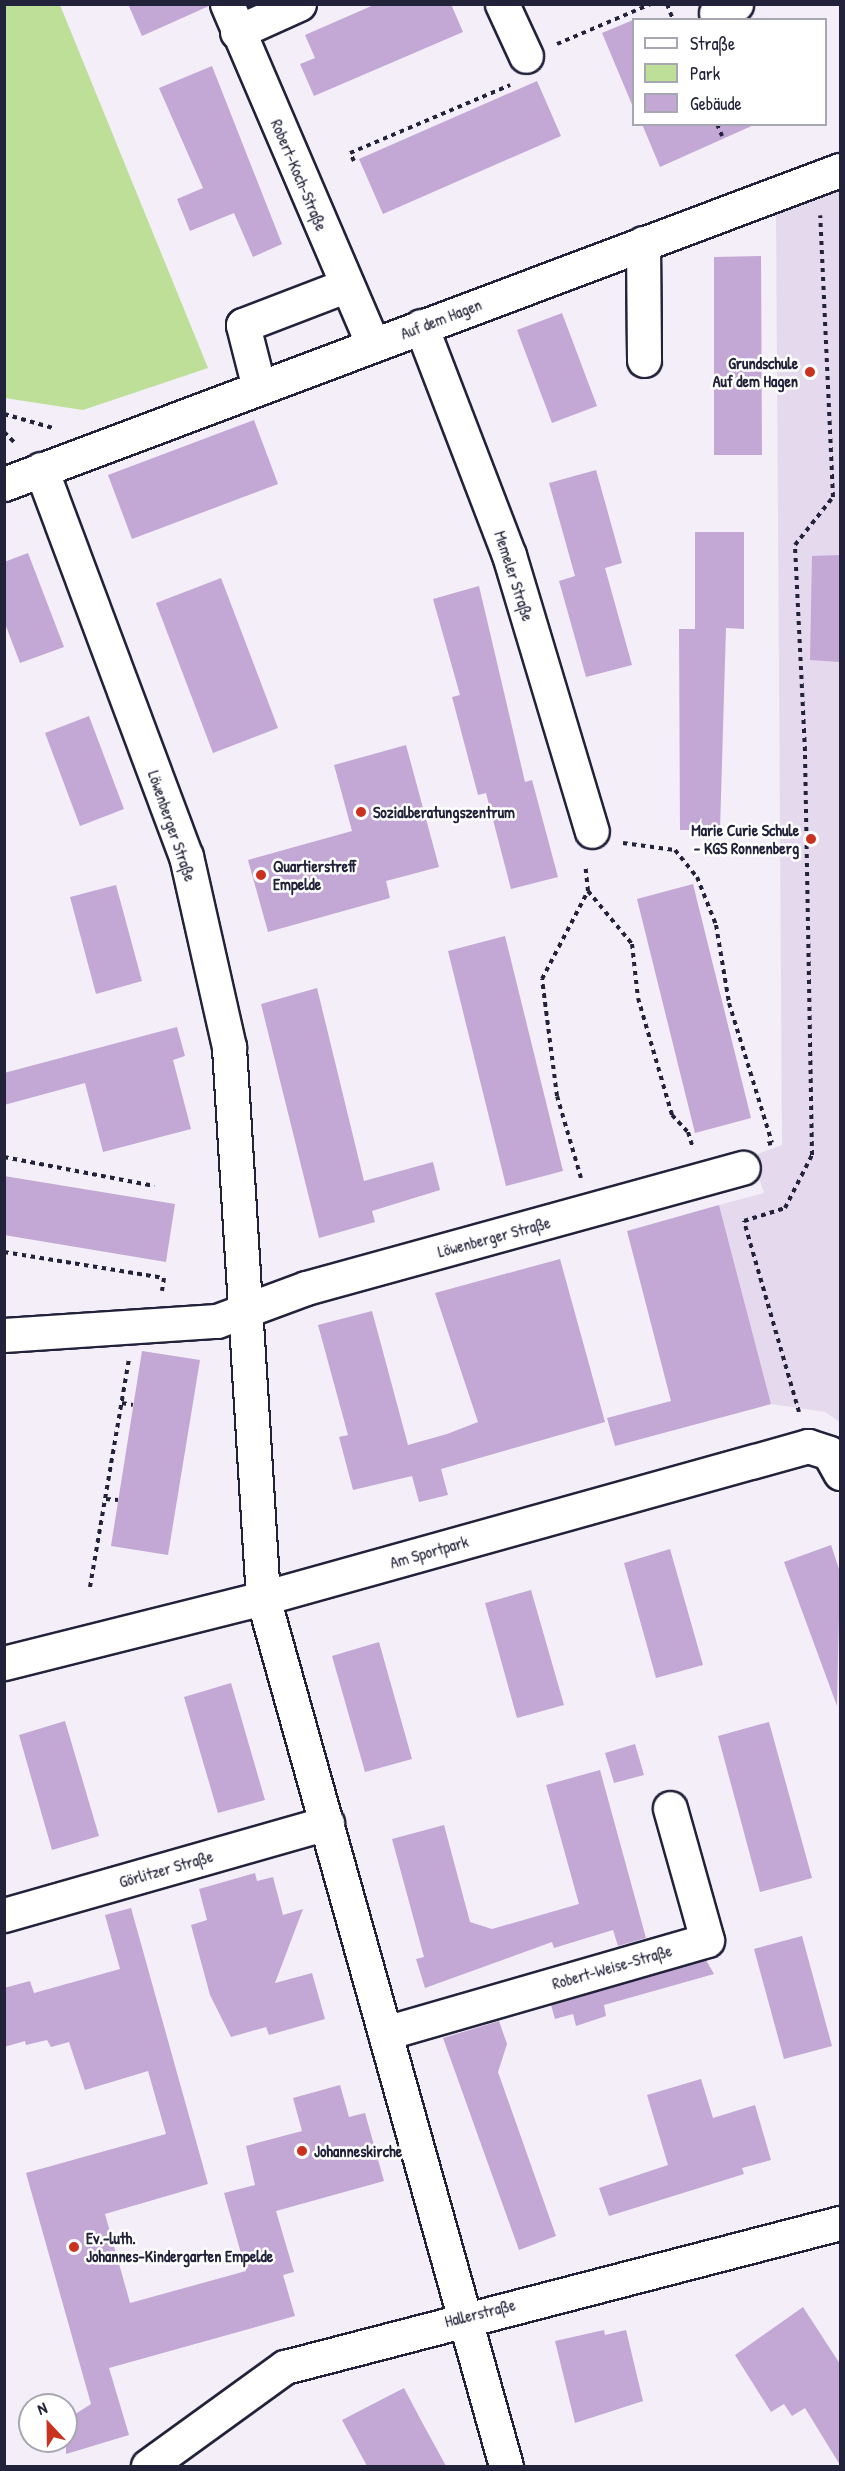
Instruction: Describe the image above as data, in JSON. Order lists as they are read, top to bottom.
{
  "streets": {
    "street": [
      "Robert-Koch-Straße",
      "Auf dem Hagen",
      "Memeler Straße",
      "Löwenberger Straße",
      "Am Sportpark",
      "Görlitzer Straße",
      "Robert-Weise-Straße",
      "Hallerstraße"
    ]
  },
  "crossings": [
    ["Robert-Koch-Straße", "Auf dem Hagen"],
    ["Auf dem Hagen", "Memeler Straße"],
    ["Auf dem Hagen", "Löwenberger Straße"],
    ["Löwenberger Straße", "Am Sportpark"]
  ],
  "places": [
    "Grundschule Auf dem Hagen",
    "Sozialberatungszentrum",
    "Marie Curie Schule - KGS Ronnenberg",
    "Quartierstreff Empelde",
    "Johanneskirche",
    "Ev.-luth. Johannes-Kindergarten Empelde"
  ],
  "legend": ["Straße", "Park", "Gebäude"],
  "north": "top"
}
